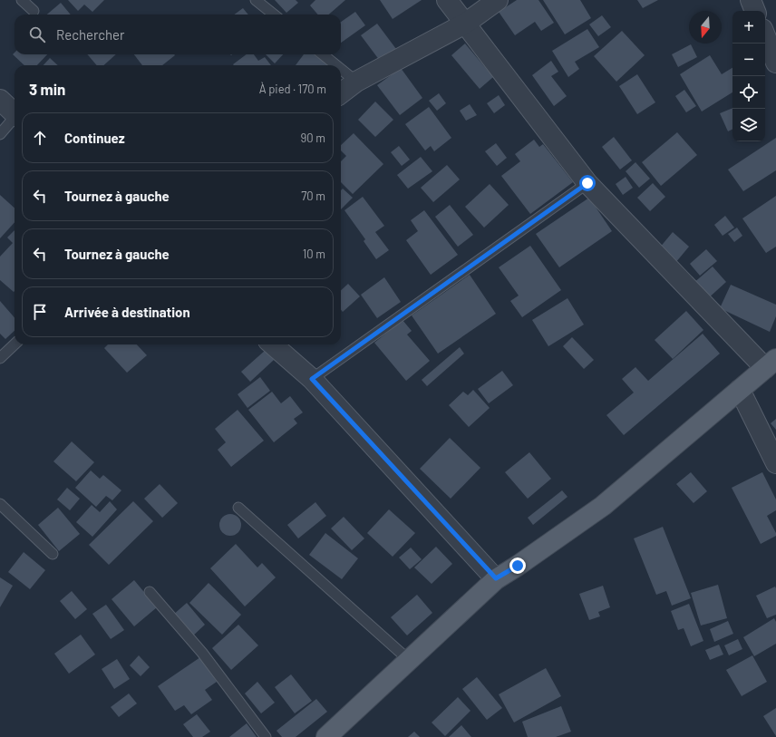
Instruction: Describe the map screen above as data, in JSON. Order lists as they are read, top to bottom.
{
  "north": "bottom",
  "page": {
    "map_buttons": ["+", "−"],
    "search": "Rechercher",
    "heading": ["3 min", "À pied · 170 m"],
    "list": [
      ["Continuez", "90 m"],
      ["Tournez à gauche", "70 m"],
      ["Tournez à gauche", "10 m"],
      "Arrivée à destination"
    ]
  }
}
